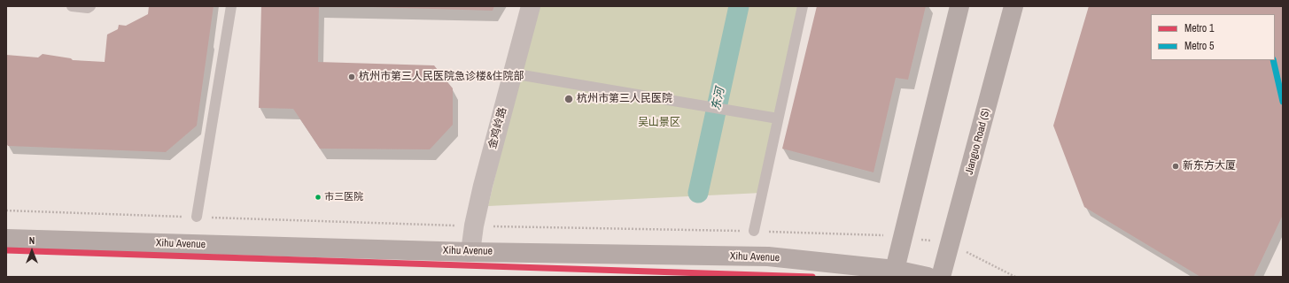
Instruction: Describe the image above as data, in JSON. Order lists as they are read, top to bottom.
{
  "streets": {
    "main road": ["Jianguo Road (S)", "Xihu Avenue"],
    "street": ["金鸡岭路"]
  },
  "crossings": [
    ["金鸡岭路", "Xihu Avenue"]
  ],
  "water": ["东河"],
  "parks": ["吴山景区"],
  "places": [
    "杭州市第三人民医院急诊楼&住院部",
    "杭州市第三人民医院",
    "新东方大厦",
    "市三医院"
  ],
  "lines": ["metro line 5", "metro line 1"],
  "legend": ["Metro 1", "Metro 5"],
  "north": "top"
}
